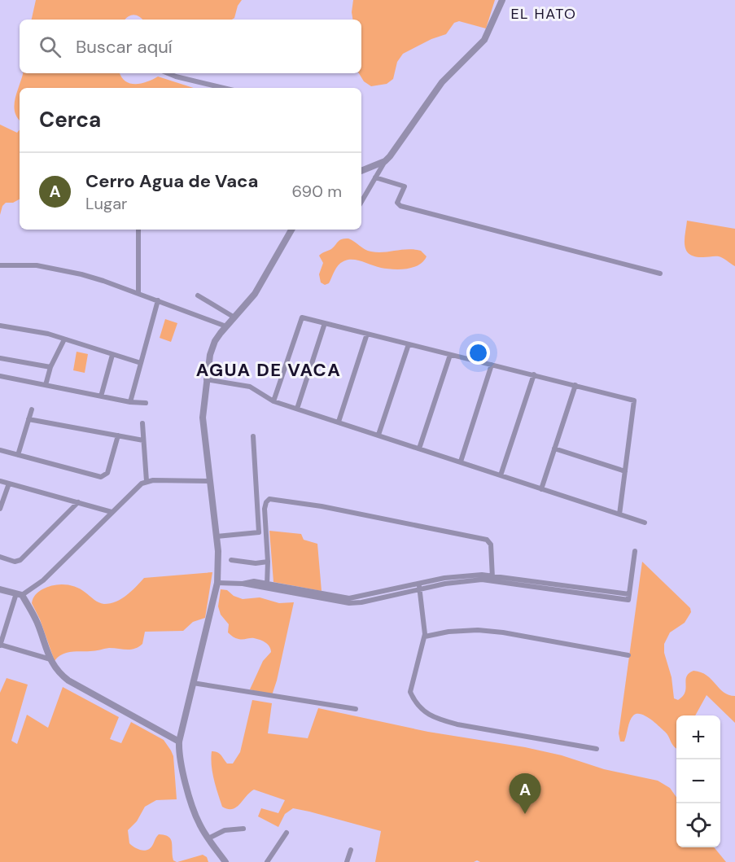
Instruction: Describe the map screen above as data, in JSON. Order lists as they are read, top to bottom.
{
  "districts": ["EL HATO", "AGUA DE VACA"],
  "page": {
    "search": "Buscar aquí",
    "heading": "Cerca",
    "list": [
      {
        "mark": "A",
        "name": "Cerro Agua de Vaca",
        "note": "Lugar",
        "value": "690 m"
      }
    ],
    "map_buttons": ["+", "−"],
    "pins": "A"
  }
}
